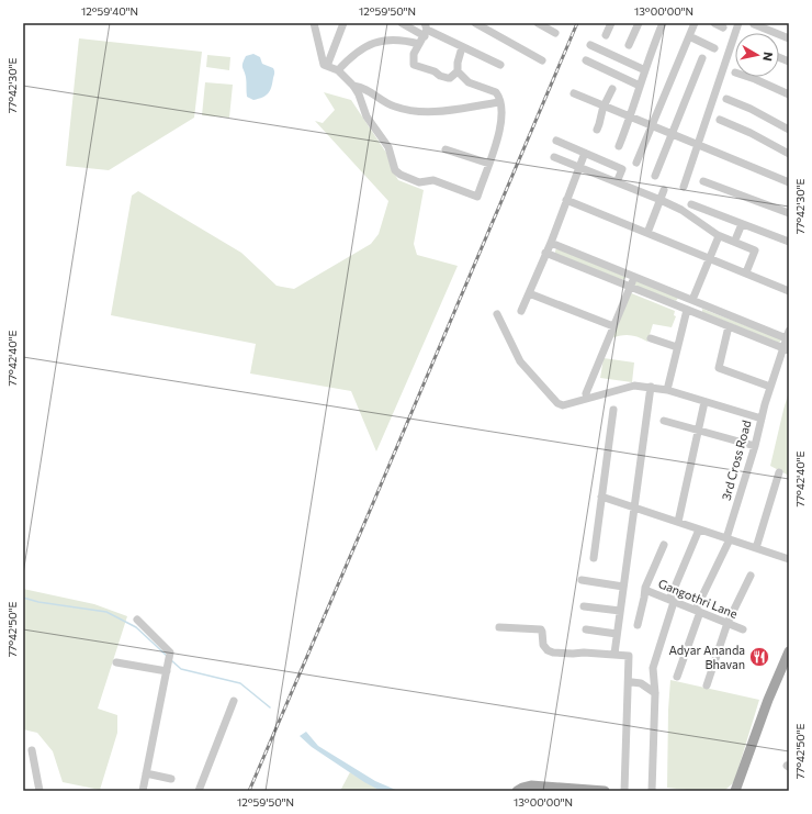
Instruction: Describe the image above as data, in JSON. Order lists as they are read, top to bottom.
{
  "streets": {
    "street": ["3rd Cross Road", "Gangothri Lane"]
  },
  "crossings": [
    ["3rd Cross Road", "Gangothri Lane"]
  ],
  "places": {
    "restaurant": ["Adyar Ananda Bhavan"]
  },
  "north": "right",
  "coordinates": [
    "12°59'40\"N",
    "12°59'50\"N",
    "13°00'00\"N",
    "77°42'30\"E",
    "77°42'40\"E",
    "77°42'50\"E"
  ]
}
